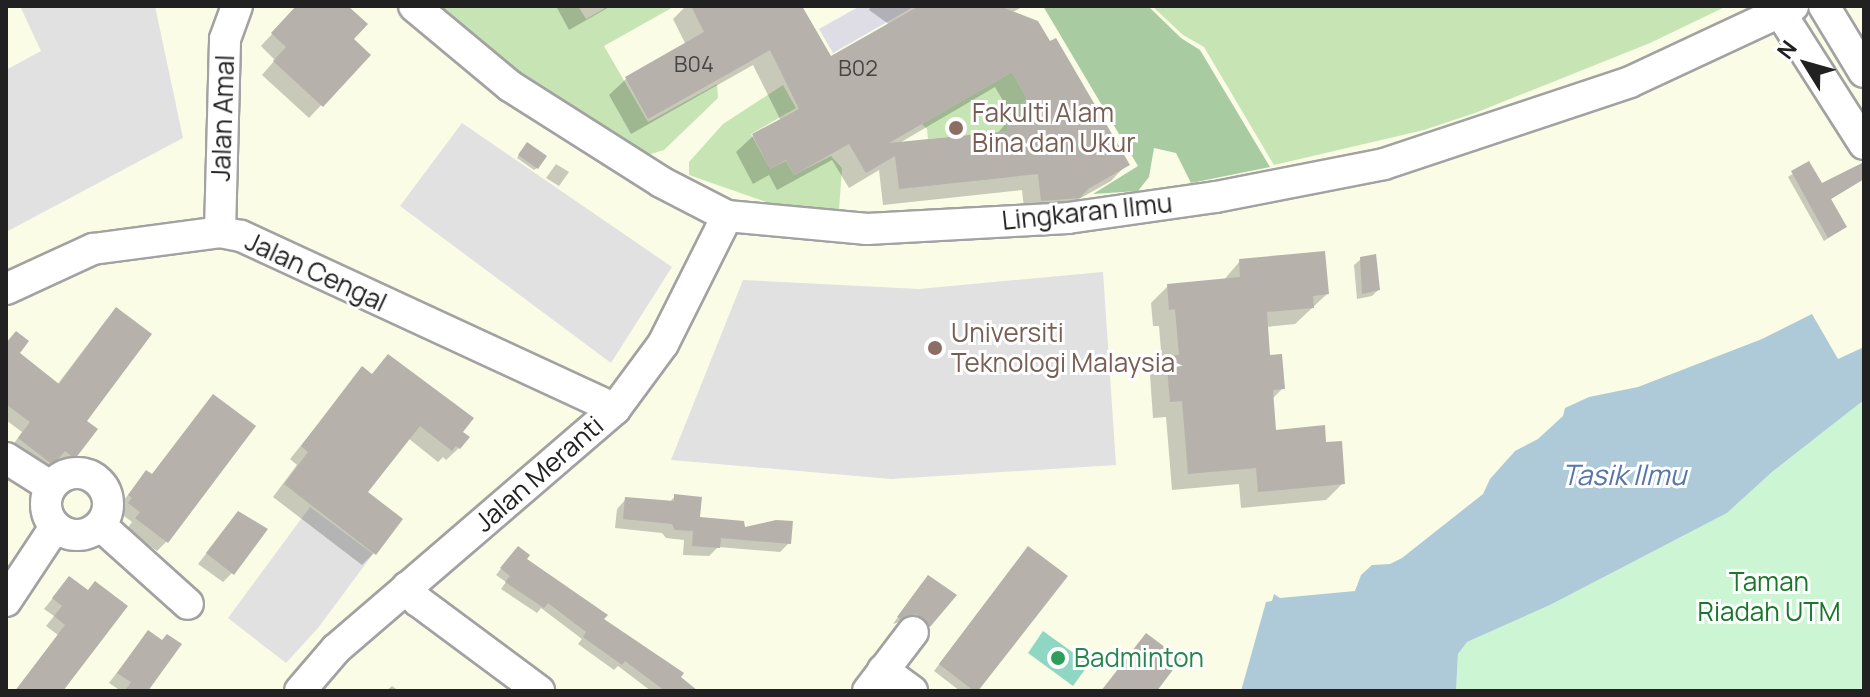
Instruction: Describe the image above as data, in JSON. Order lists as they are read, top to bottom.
{
  "streets": {
    "street": [
      "Jalan Amal",
      "Lingkaran Ilmu",
      "Jalan Cengal",
      "Jalan Meranti"
    ]
  },
  "crossings": [
    ["Jalan Amal", "Jalan Cengal"],
    ["Lingkaran Ilmu", "Jalan Meranti"],
    ["Jalan Cengal", "Jalan Meranti"]
  ],
  "water": ["Tasik Ilmu"],
  "parks": ["Taman Riadah UTM"],
  "places": ["Fakulti Alam Bina dan Ukur", "Universiti Teknologi Malaysia", "Badminton"],
  "house_numbers": ["B04", "B02"],
  "north": "top left"
}
